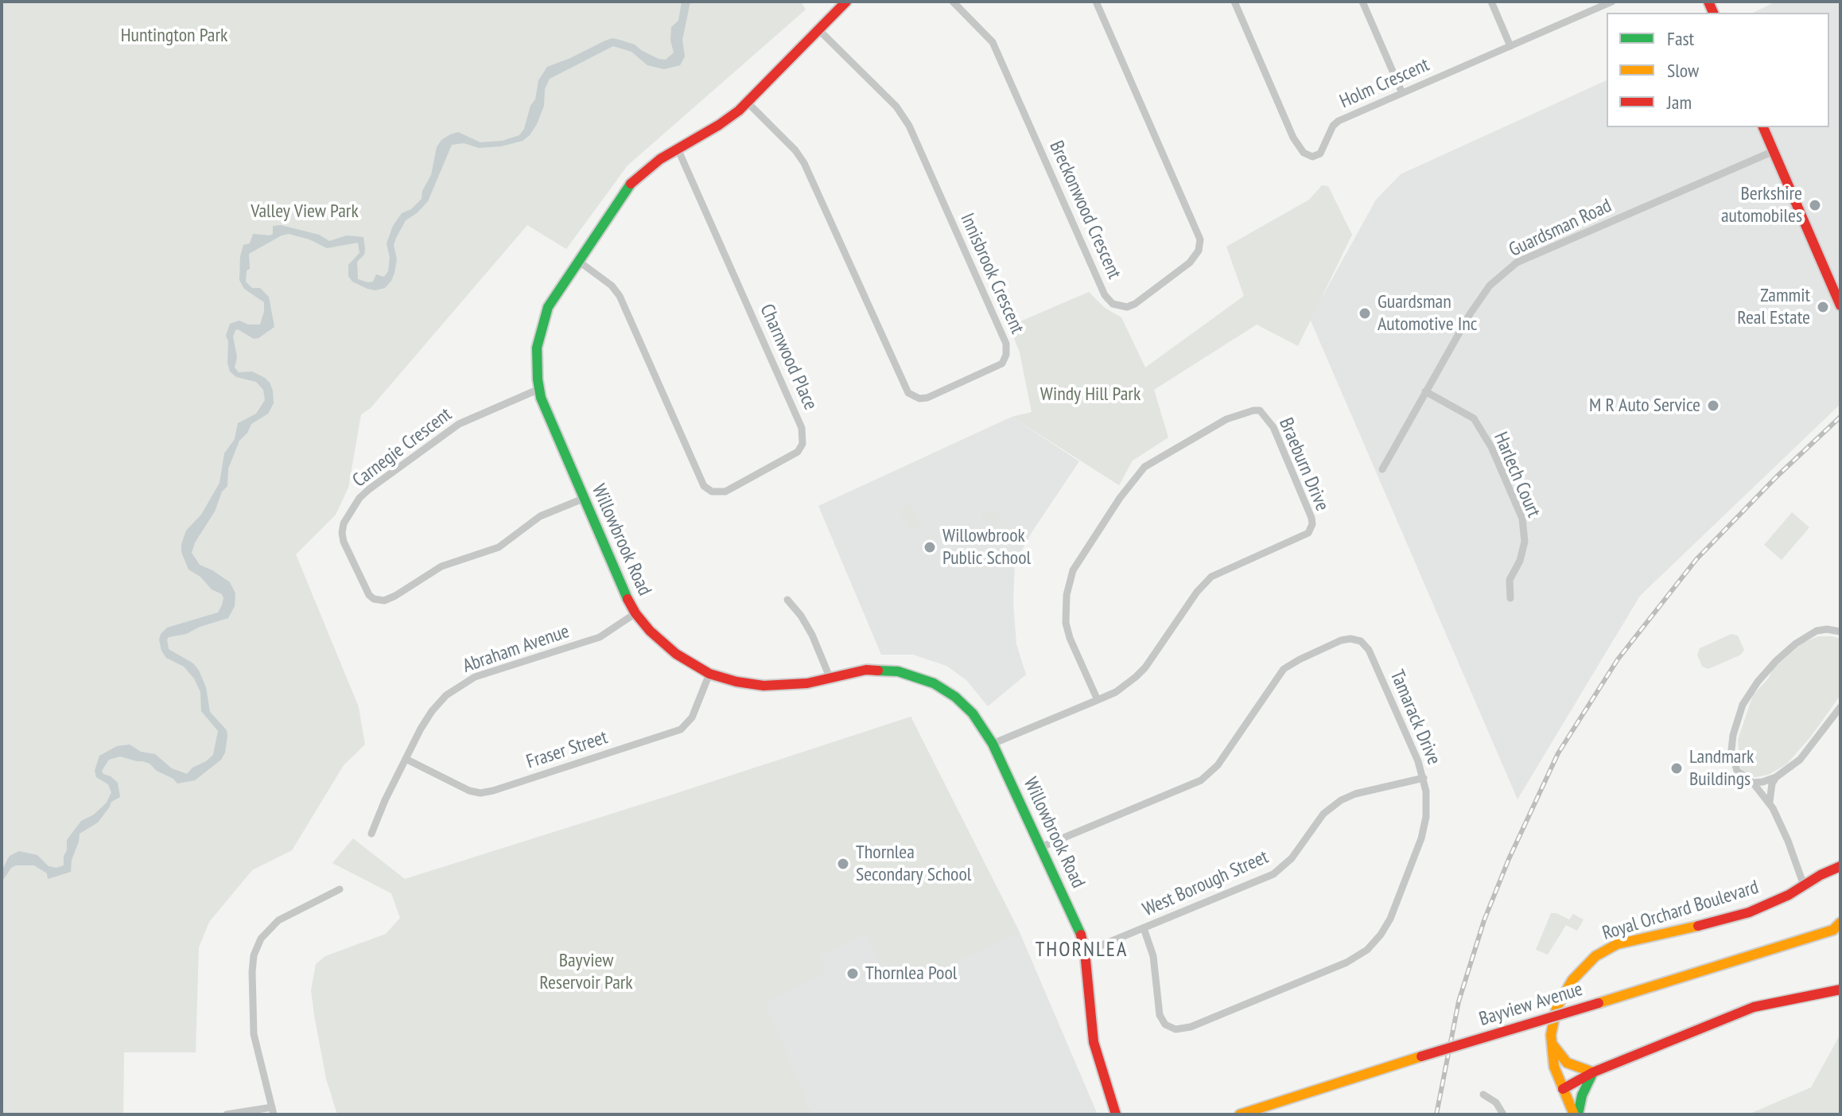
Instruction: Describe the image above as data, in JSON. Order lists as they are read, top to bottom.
{
  "streets": {
    "street": [
      "Holm Crescent",
      "Breckonwood Crescent",
      "Guardsman Road",
      "Innisbrook Crescent",
      "Charnwood Place",
      "Carnegie Crescent",
      "Braeburn Drive",
      "Harlech Court",
      "Willowbrook Road",
      "Abraham Avenue",
      "Tamarack Drive",
      "Fraser Street",
      "West Borough Street",
      "Royal Orchard Boulevard",
      "Bayview Avenue"
    ]
  },
  "crossings": [
    ["Guardsman Road", "Harlech Court"],
    ["Innisbrook Crescent", "Willowbrook Road"],
    ["Charnwood Place", "Willowbrook Road"],
    ["Carnegie Crescent", "Willowbrook Road"],
    ["Braeburn Drive", "Willowbrook Road"],
    ["Willowbrook Road", "Abraham Avenue"],
    ["Willowbrook Road", "Tamarack Drive"],
    ["Willowbrook Road", "Fraser Street"],
    ["Willowbrook Road", "West Borough Street"],
    ["Abraham Avenue", "Fraser Street"],
    ["Tamarack Drive", "West Borough Street"]
  ],
  "districts": ["THORNLEA"],
  "parks": [
    "Huntington Park",
    "Valley View Park",
    "Windy Hill Park",
    "Bayview Reservoir Park"
  ],
  "places": [
    "Berkshire automobiles",
    "Zammit Real Estate",
    "Guardsman Automotive Inc",
    "M R Auto Service",
    "Willowbrook Public School",
    "Landmark Buildings",
    "Thornlea Secondary School",
    "Thornlea Pool"
  ],
  "legend": ["Fast", "Slow", "Jam"]
}
